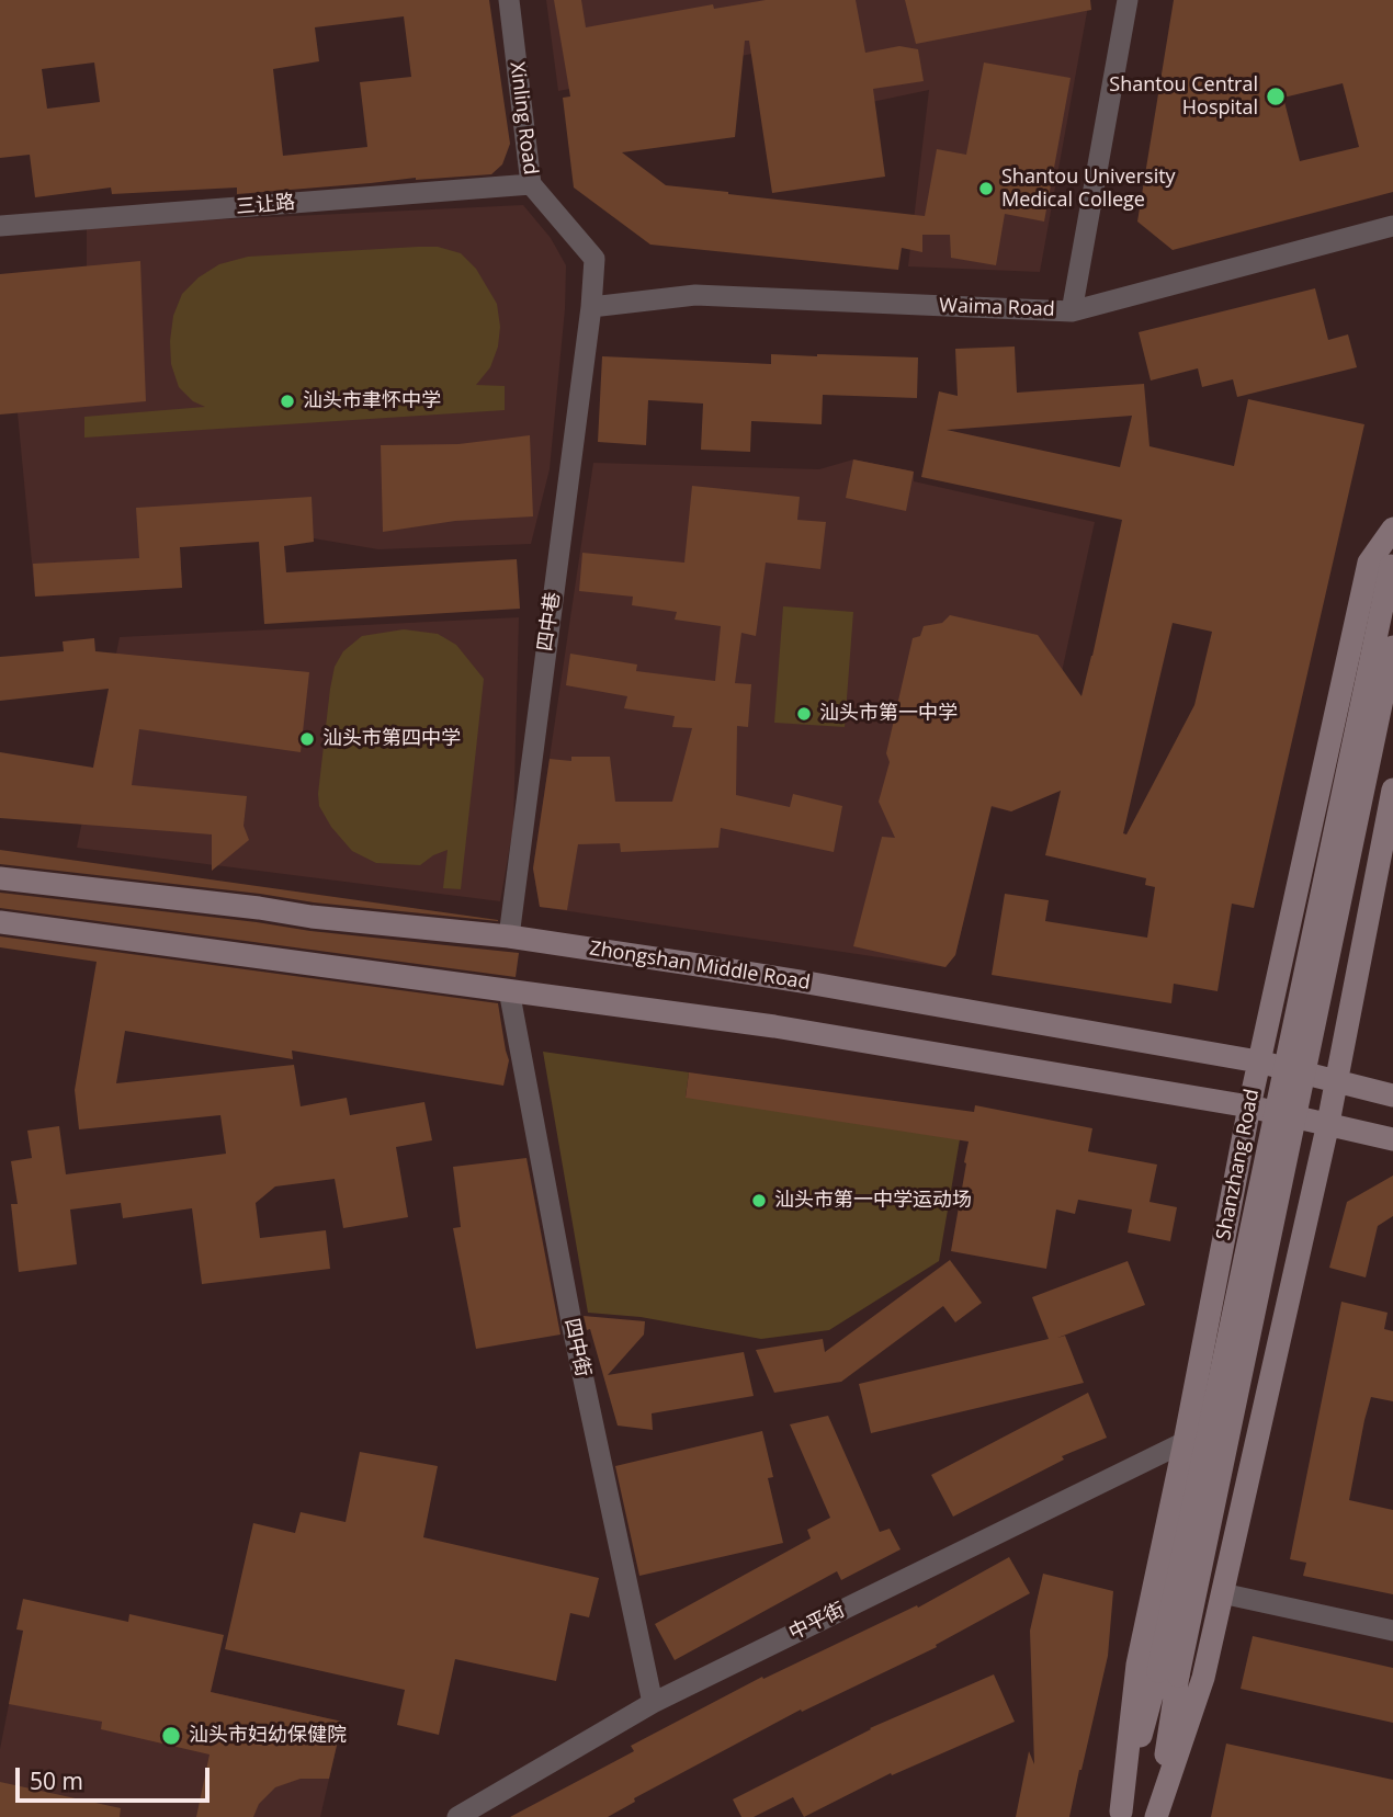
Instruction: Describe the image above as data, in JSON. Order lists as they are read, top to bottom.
{
  "streets": {
    "street": [
      "Xinling Road",
      "三让路",
      "Waima Road",
      "四中巷",
      "Zhongshan Middle Road",
      "Shanzhang Road",
      "四中街",
      "中平街"
    ]
  },
  "crossings": [
    ["Xinling Road", "三让路"],
    ["Xinling Road", "Waima Road"],
    ["Xinling Road", "四中巷"],
    ["Waima Road", "四中巷"],
    ["四中巷", "Zhongshan Middle Road"],
    ["Zhongshan Middle Road", "Shanzhang Road"],
    ["Shanzhang Road", "中平街"],
    ["四中街", "中平街"]
  ],
  "places": [
    "Shantou Central Hospital",
    "Shantou University Medical College",
    "汕头市聿怀中学",
    "汕头市第一中学",
    "汕头市第四中学",
    "汕头市第一中学运动场",
    "汕头市妇幼保健院"
  ],
  "scale_bar": "50 m"
}
